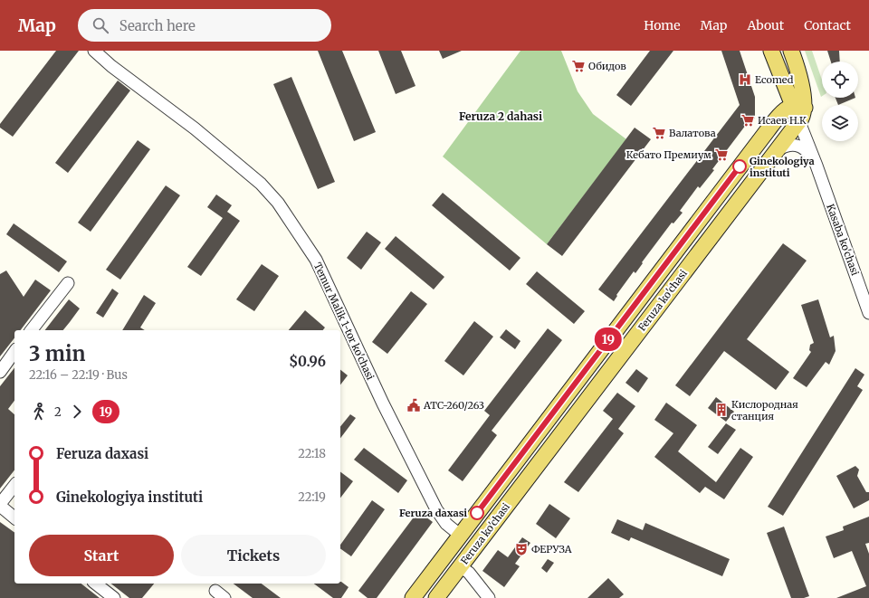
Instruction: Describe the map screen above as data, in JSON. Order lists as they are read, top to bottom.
{
  "streets": {
    "main road": ["Feruza ko'chasi"],
    "street": ["Kasaba ko'chasi", "Temur Malik 1-tor ko'chasi"]
  },
  "crossings": [
    ["Kasaba ko'chasi", "Feruza ko'chasi"],
    ["Feruza ko'chasi", "Temur Malik 1-tor ko'chasi"]
  ],
  "districts": ["Feruza 2 dahasi"],
  "places": {
    "supermarket": [
      "Обидов",
      "Исаев Н.К",
      "Валатова",
      "Кебато Премиум"
    ],
    "hospital": ["Ecomed"],
    "other": ["Ginekologiya instituti", "Feruza daxasi"],
    "public building": ["АТС-260/263"],
    "building": ["Кислородная станция"],
    "theatre": ["ФЕРУЗА"]
  },
  "lines": ["bus line 19"],
  "page": {
    "header": "Map",
    "search": "Search here",
    "nav": [
      "Home",
      "Map",
      "About",
      "Contact"
    ],
    "on_map": "19",
    "heading": ["3 min", "22:16 – 22:19 · Bus", "$0.96"],
    "legs": ["2", "19"],
    "list": [
      {
        "name": "Feruza daxasi",
        "value": "22:18"
      },
      {
        "name": "Ginekologiya instituti",
        "value": "22:19"
      }
    ],
    "buttons": ["Start", "Tickets"]
  }
}
